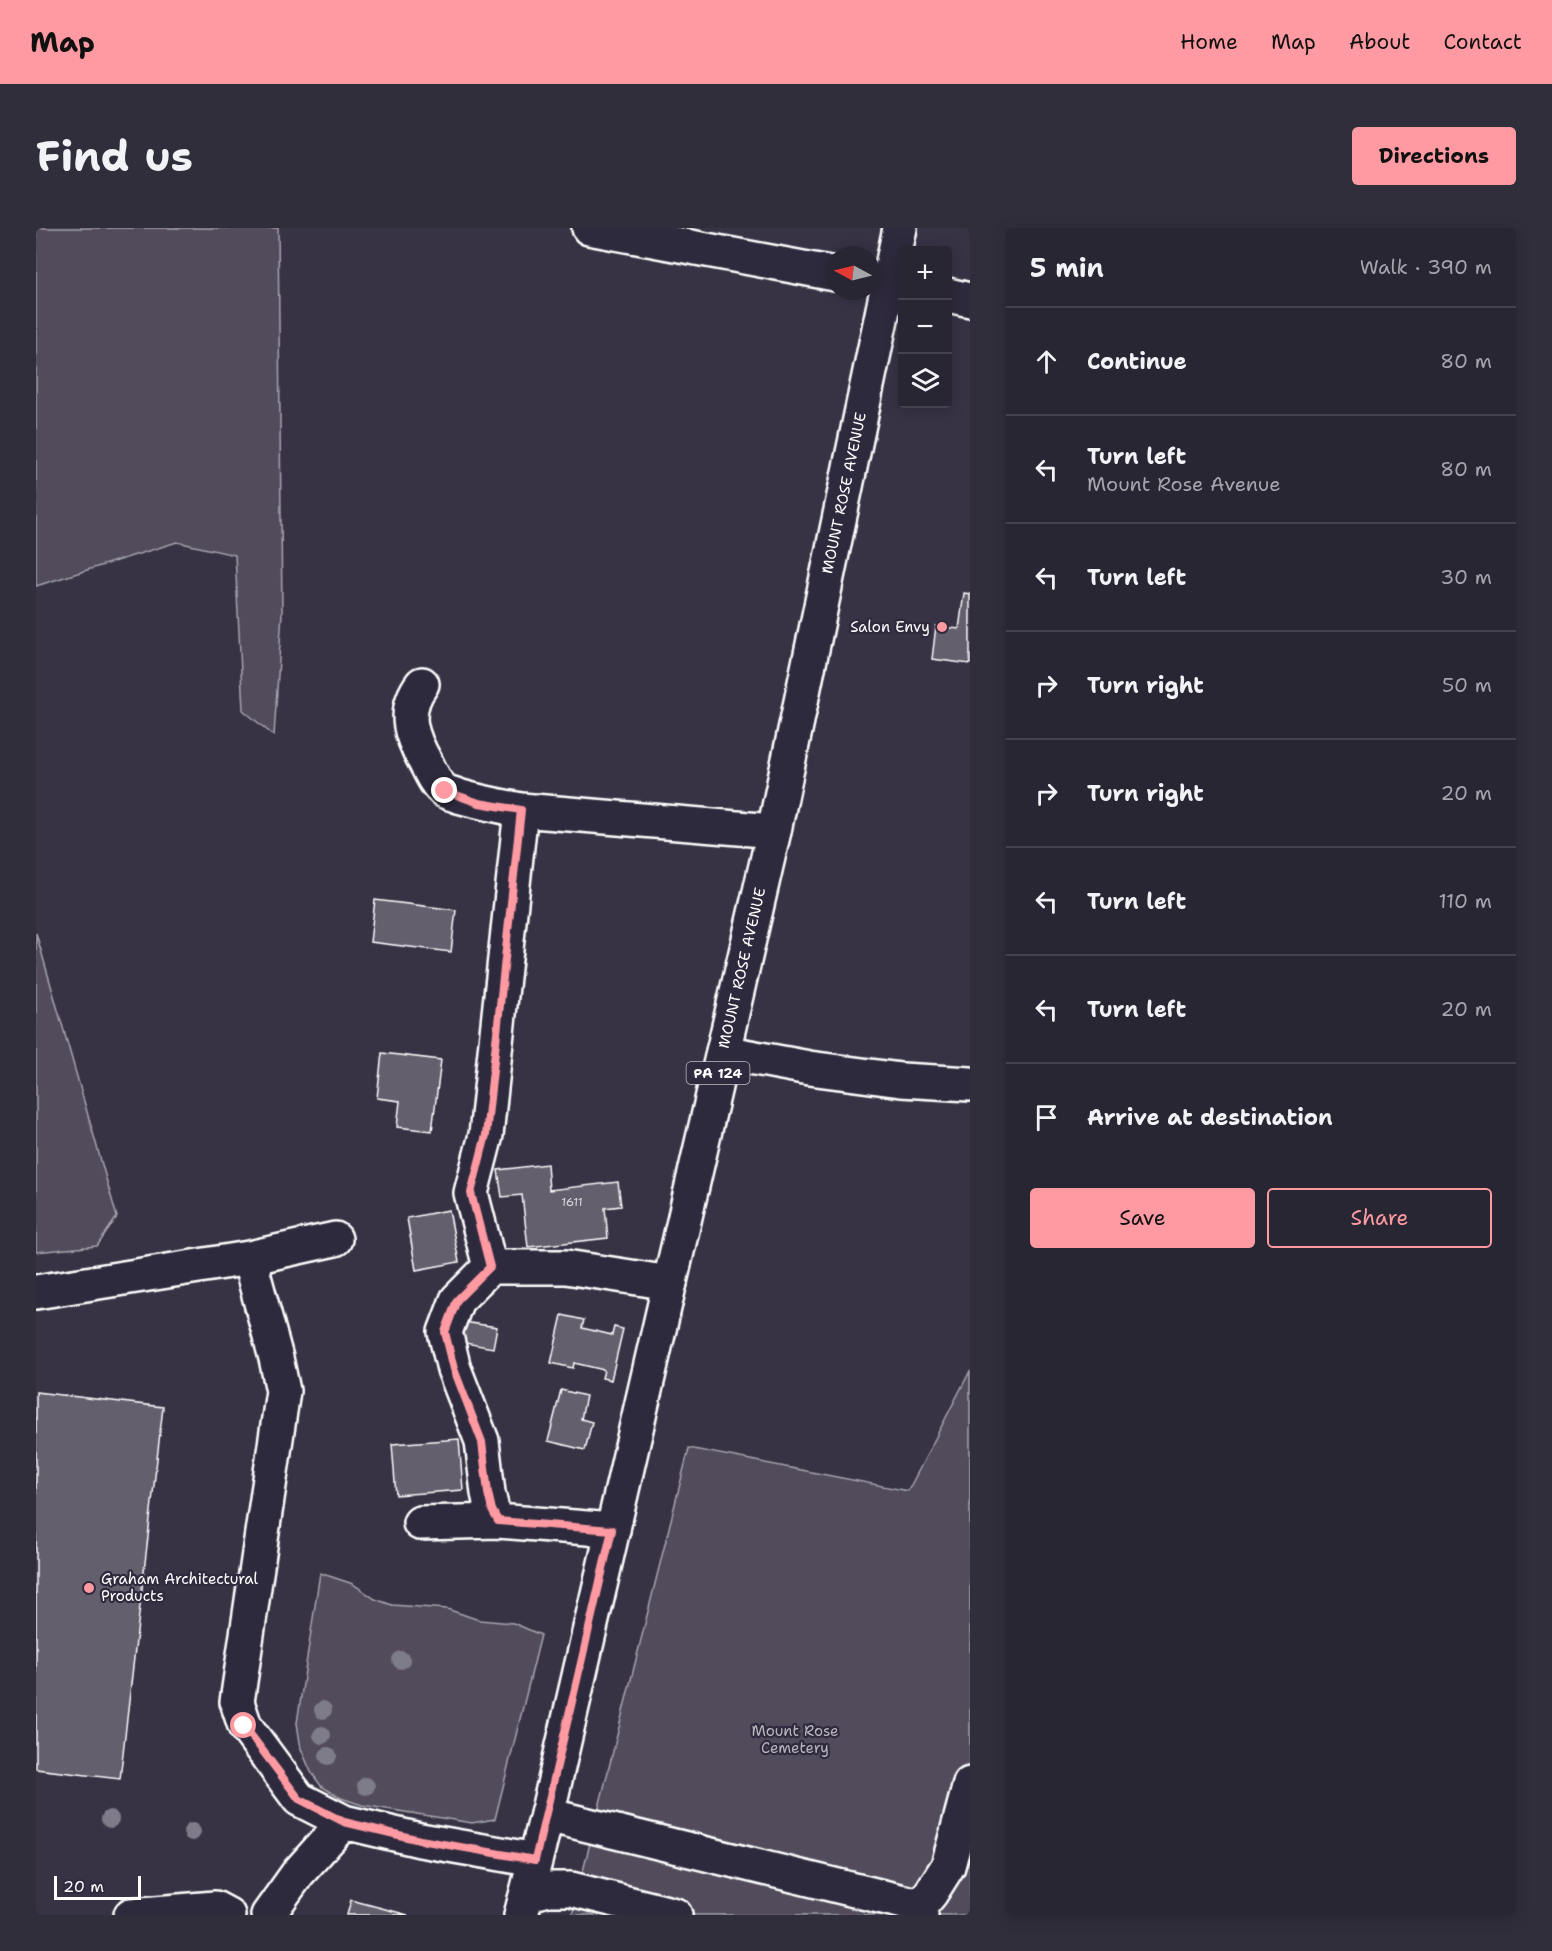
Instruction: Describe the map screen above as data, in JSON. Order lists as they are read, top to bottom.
{
  "streets": {
    "main road": ["MOUNT ROSE AVENUE", "PA 124"]
  },
  "parks": ["Mount Rose Cemetery"],
  "places": ["Salon Envy", "Graham Architectural Products"],
  "house_numbers": ["1611"],
  "scale_bar": "20 m",
  "north": "left",
  "page": {
    "header": "Map",
    "nav": [
      "Home",
      "Map",
      "About",
      "Contact"
    ],
    "buttons": [
      "Directions",
      ["Save", "Share"]
    ],
    "title": "Find us",
    "heading": ["5 min", "Walk · 390 m"],
    "map_buttons": ["+", "−"],
    "list": [
      ["Continue", "80 m"],
      ["Turn left", "Mount Rose Avenue", "80 m"],
      ["Turn left", "30 m"],
      ["Turn right", "50 m"],
      ["Turn right", "20 m"],
      ["Turn left", "110 m"],
      ["Turn left", "20 m"],
      "Arrive at destination"
    ],
    "scale": "20 m"
  }
}
